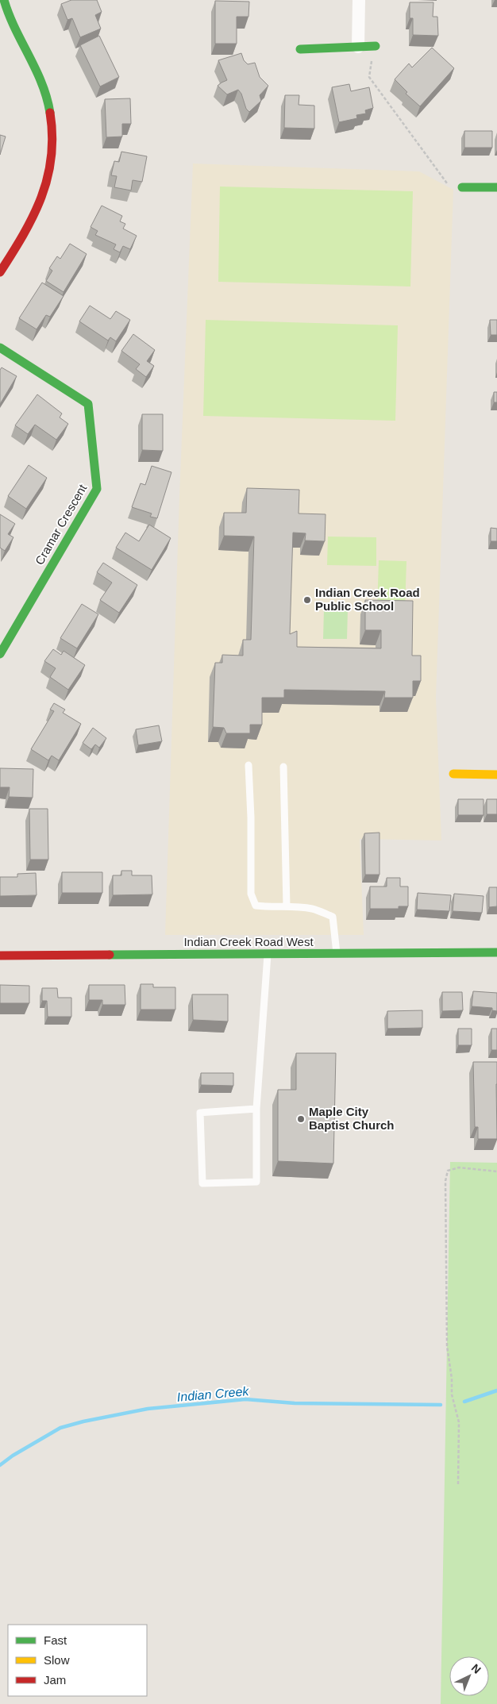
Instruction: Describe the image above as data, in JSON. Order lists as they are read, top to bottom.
{
  "streets": {
    "street": ["Cramar Crescent", "Indian Creek Road West"]
  },
  "water": ["Indian Creek"],
  "places": ["Indian Creek Road Public School", "Maple City Baptist Church"],
  "legend": ["Fast", "Slow", "Jam"],
  "north": "top right"
}
